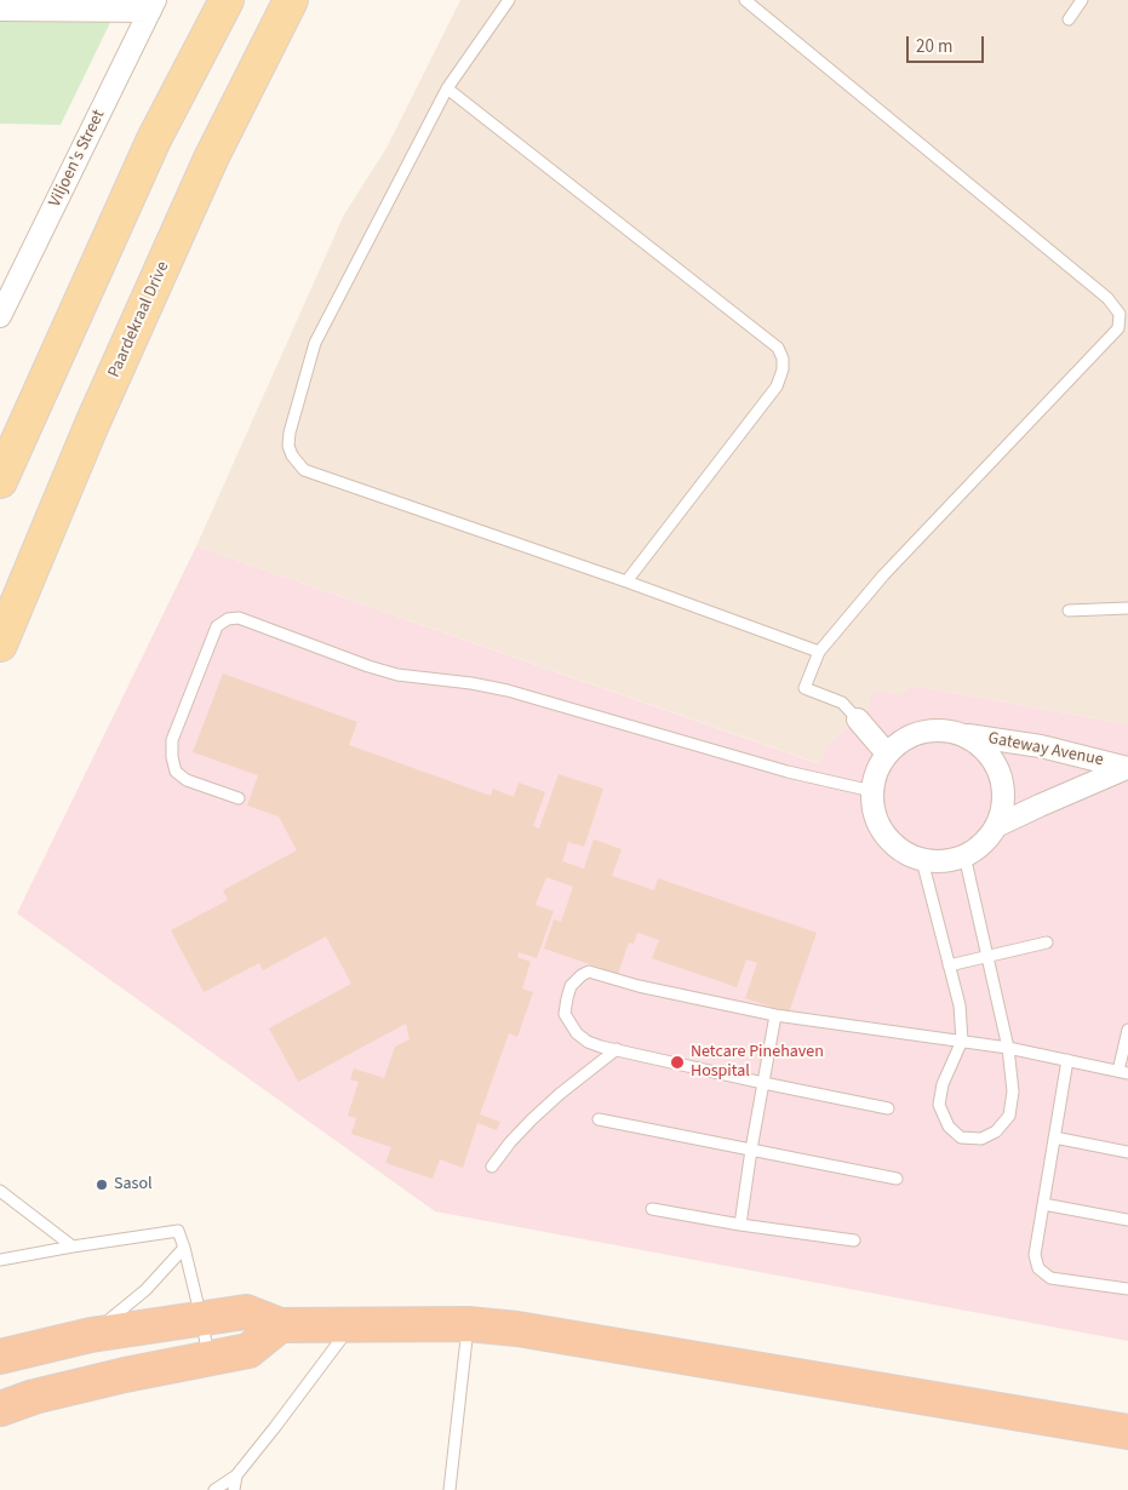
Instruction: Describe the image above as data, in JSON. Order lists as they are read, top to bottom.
{
  "streets": {
    "main road": ["Paardekraal Drive"],
    "street": ["Viljoen's Street", "Gateway Avenue"]
  },
  "places": ["Netcare Pinehaven Hospital", "Sasol"],
  "scale_bar": "20 m"
}
